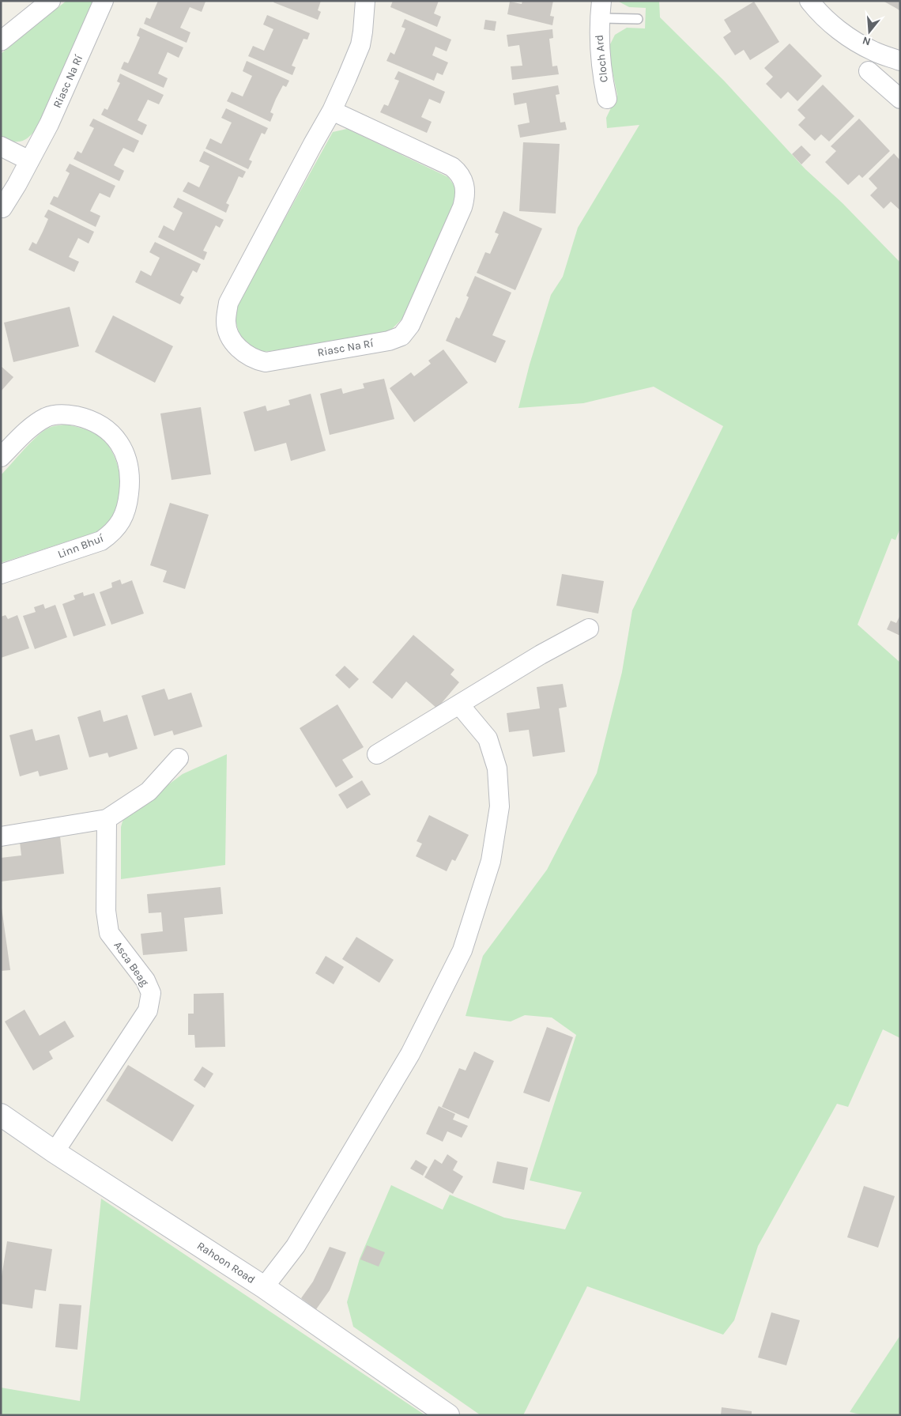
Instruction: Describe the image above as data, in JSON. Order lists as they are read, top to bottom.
{
  "streets": {
    "street": [
      "Cloch Ard",
      "Riasc Na Rí",
      "Linn Bhuí",
      "Asca Beag",
      "Rahoon Road"
    ]
  },
  "crossings": [
    ["Asca Beag", "Rahoon Road"]
  ],
  "north": "bottom"
}
